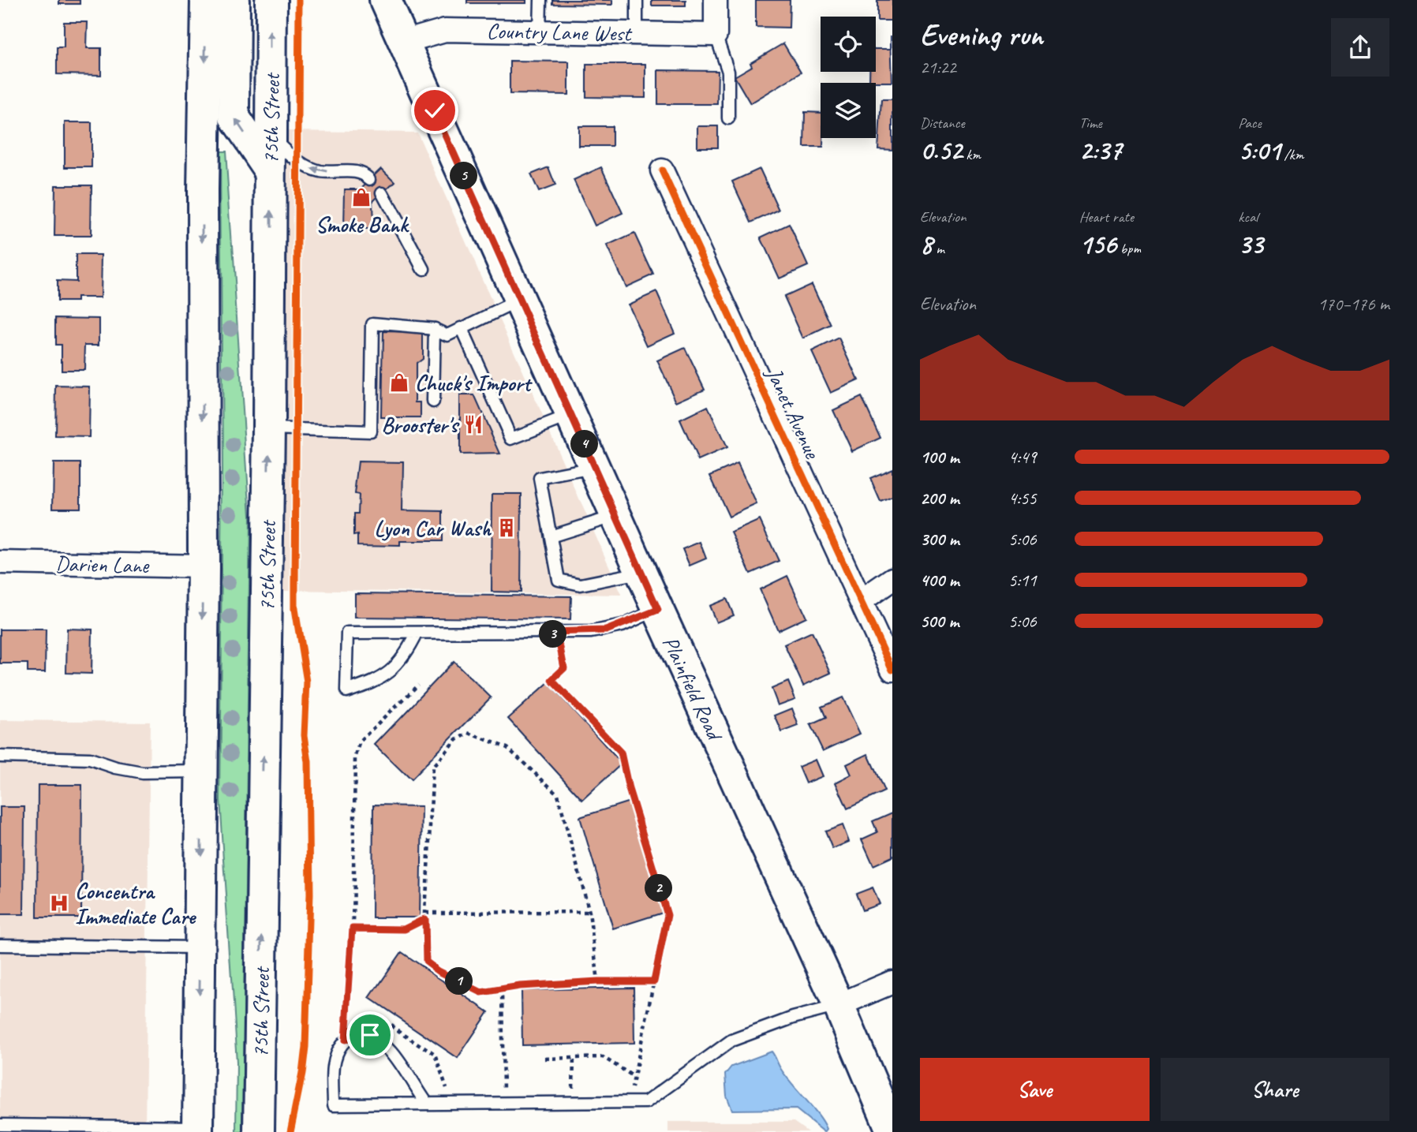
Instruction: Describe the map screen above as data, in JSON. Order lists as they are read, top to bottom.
{
  "streets": {
    "main road": ["75th Street", "Plainfield Road"],
    "street": ["Country Lane West", "Janet Avenue", "Darien Lane"]
  },
  "crossings": [
    ["Country Lane West", "Plainfield Road"]
  ],
  "places": {
    "shop": ["Smoke Bank", "Chuck's Import"],
    "restaurant": ["Brooster's"],
    "building": ["Lyon Car Wash"],
    "hospital": ["Concentra Immediate Care"]
  },
  "page": {
    "heading": ["Evening run", "21:22"],
    "stats": [
      ["Distance", "0.52 km"],
      ["Time", "2:37"],
      ["Pace", "5:01 /km"],
      ["Elevation", "8 m"],
      ["Heart rate", "156 bpm"],
      ["kcal", "33"]
    ],
    "pins": [
      "5",
      "4",
      "3",
      "2",
      "1"
    ],
    "chart": ["Elevation", "170–176 m"],
    "list": [
      {
        "name": "100 m",
        "note": "4:49"
      },
      {
        "name": "200 m",
        "note": "4:55"
      },
      {
        "name": "300 m",
        "note": "5:06"
      },
      {
        "name": "400 m",
        "note": "5:11"
      },
      {
        "name": "500 m",
        "note": "5:06"
      }
    ],
    "buttons": ["Save", "Share"]
  }
}
